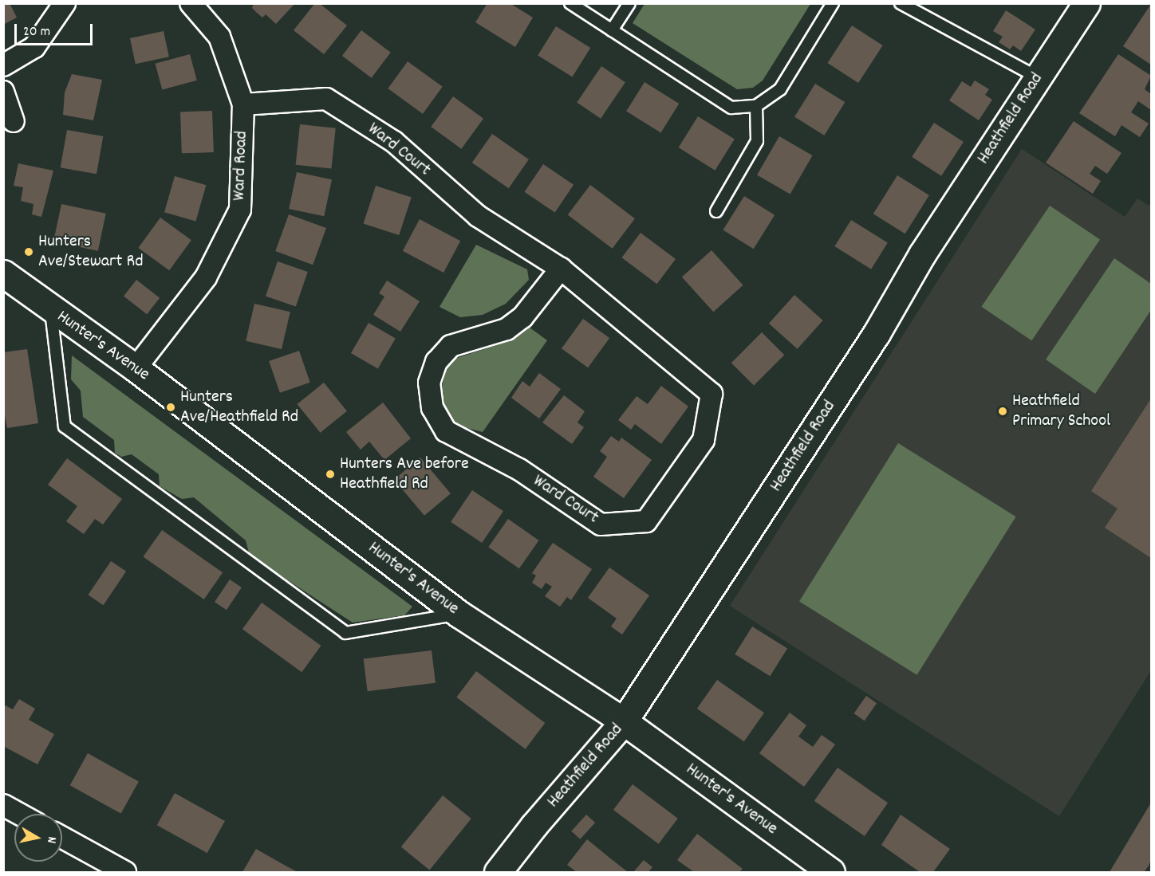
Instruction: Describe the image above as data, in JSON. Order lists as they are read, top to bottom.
{
  "streets": {
    "main road": ["Heathfield Road", "Hunter's Avenue"],
    "street": ["Ward Court", "Ward Road"]
  },
  "crossings": [
    ["Heathfield Road", "Hunter's Avenue"],
    ["Ward Court", "Ward Road"],
    ["Ward Road", "Hunter's Avenue"]
  ],
  "places": [
    "Hunters Ave/Stewart Rd",
    "Hunters Ave/Heathfield Rd",
    "Heathfield Primary School",
    "Hunters Ave before Heathfield Rd"
  ],
  "scale_bar": "20 m",
  "north": "right"
}
